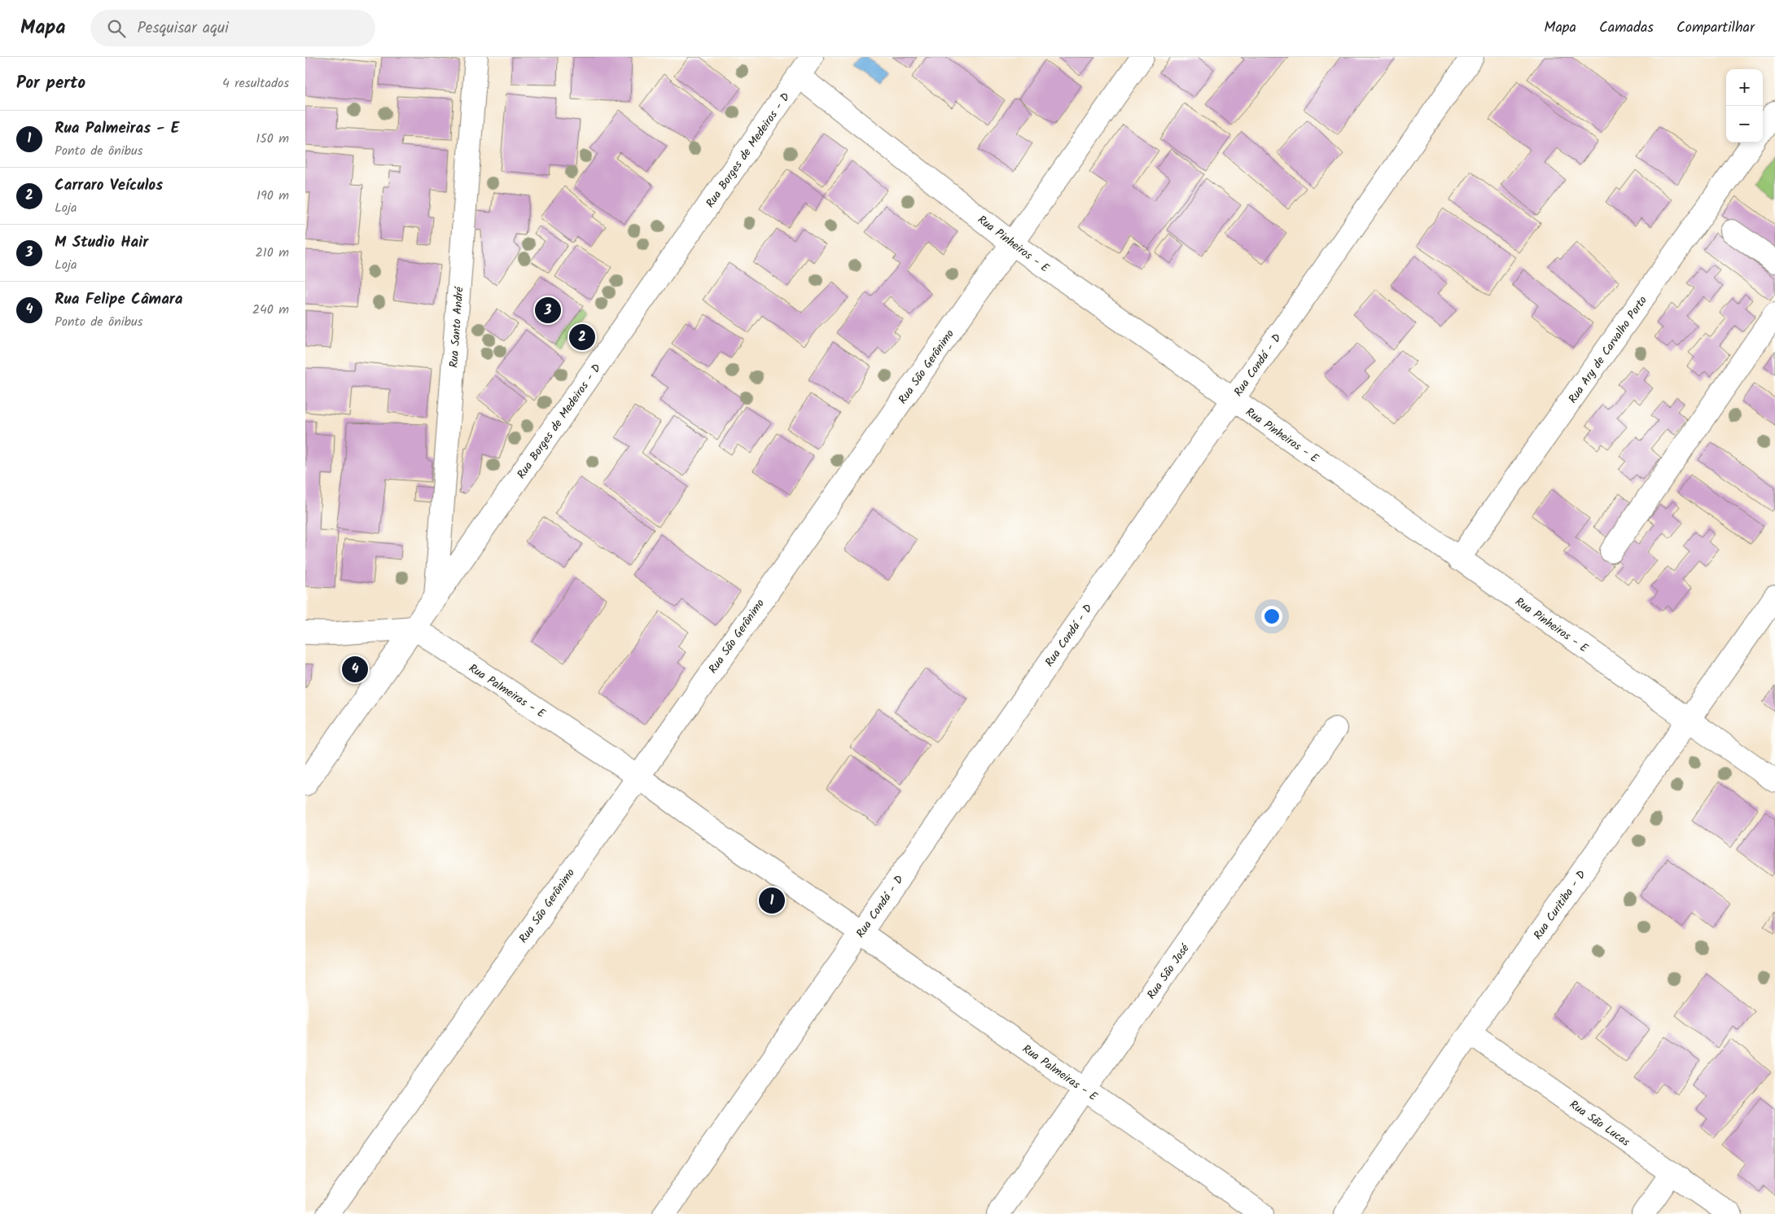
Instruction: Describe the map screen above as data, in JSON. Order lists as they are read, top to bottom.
{
  "streets": {
    "street": [
      "Rua Borges de Medeiros - D",
      "Rua Pinheiros - E",
      "Rua Santo André",
      "Rua Ary de Carvalho Porto",
      "Rua Condá - D",
      "Rua São Gerônimo",
      "Rua Palmeiras - E",
      "Rua Curitiba - D",
      "Rua São José",
      "Rua São Lucas"
    ]
  },
  "crossings": [
    ["Rua Borges de Medeiros - D", "Rua Pinheiros - E"],
    ["Rua Borges de Medeiros - D", "Rua Santo André"],
    ["Rua Borges de Medeiros - D", "Rua Palmeiras - E"],
    ["Rua Pinheiros - E", "Rua Ary de Carvalho Porto"],
    ["Rua Pinheiros - E", "Rua Condá - D"],
    ["Rua Pinheiros - E", "Rua São Gerônimo"],
    ["Rua Pinheiros - E", "Rua Curitiba - D"],
    ["Rua Condá - D", "Rua Palmeiras - E"],
    ["Rua São Gerônimo", "Rua Palmeiras - E"],
    ["Rua Palmeiras - E", "Rua São José"],
    ["Rua Curitiba - D", "Rua São Lucas"]
  ],
  "page": {
    "header": "Mapa",
    "search": "Pesquisar aqui",
    "nav": ["Mapa", "Camadas", "Compartilhar"],
    "heading": ["Por perto", "4 resultados"],
    "map_buttons": ["+", "−"],
    "list": [
      {
        "mark": "1",
        "name": "Rua Palmeiras - E",
        "note": "Ponto de ônibus",
        "value": "150 m"
      },
      {
        "mark": "2",
        "name": "Carraro Veículos",
        "note": "Loja",
        "value": "190 m"
      },
      {
        "mark": "3",
        "name": "M Studio Hair",
        "note": "Loja",
        "value": "210 m"
      },
      {
        "mark": "4",
        "name": "Rua Felipe Câmara",
        "note": "Ponto de ônibus",
        "value": "240 m"
      }
    ],
    "pins": [
      "3",
      "2",
      "4",
      "1"
    ]
  }
}
